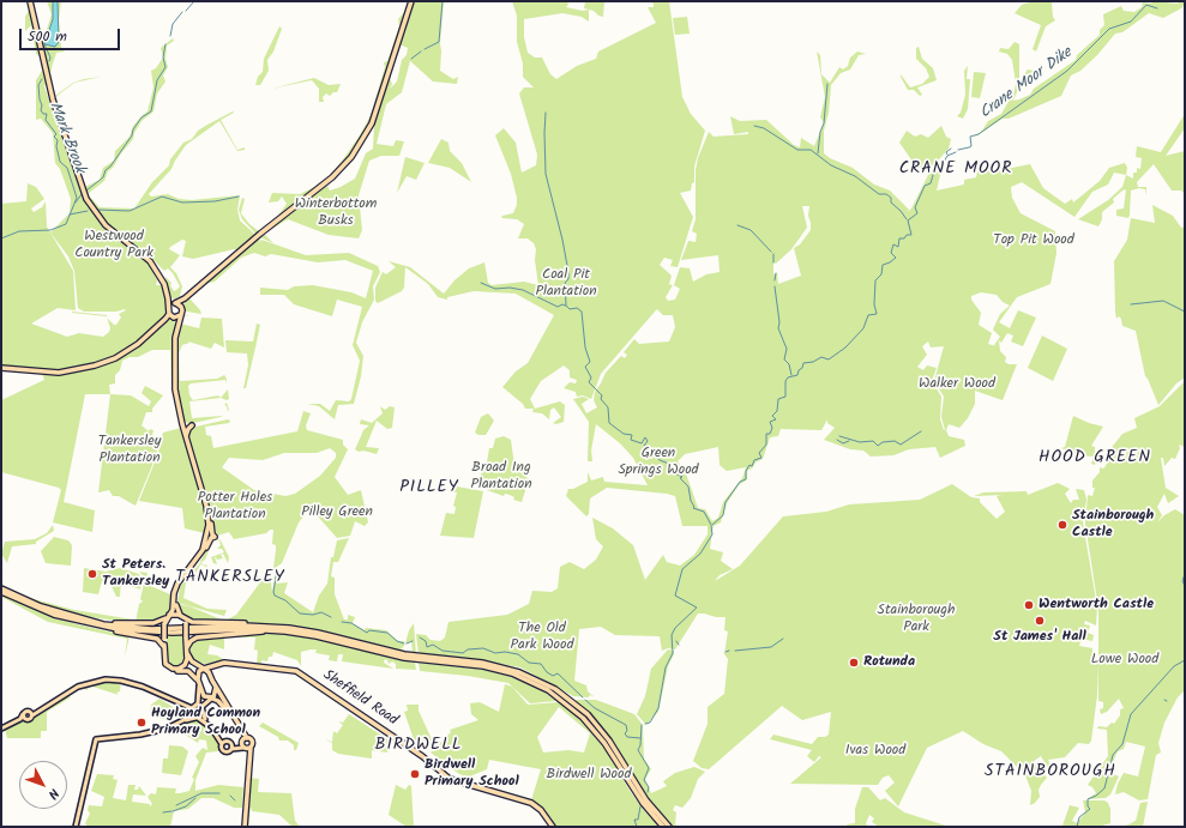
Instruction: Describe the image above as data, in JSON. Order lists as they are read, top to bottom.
{
  "streets": {
    "highway": ["Sheffield Road"]
  },
  "districts": [
    "CRANE MOOR",
    "HOOD GREEN",
    "PILLEY",
    "TANKERSLEY",
    "BIRDWELL",
    "STAINBOROUGH"
  ],
  "water": ["Crane Moor Dike", "Mark Brook"],
  "parks": [
    "Winterbottom Busks",
    "Westwood Country Park",
    "Top Pit Wood",
    "Coal Pit Plantation",
    "Walker Wood",
    "Tankersley Plantation",
    "Green Springs Wood",
    "Broad Ing Plantation",
    "Potter Holes Plantation",
    "Pilley Green",
    "Stainborough Park",
    "The Old Park Wood",
    "Lowe Wood",
    "Ivas Wood",
    "Birdwell Wood"
  ],
  "places": [
    "Stainborough Castle",
    "St Peters. Tankersley",
    "Wentworth Castle",
    "St James' Hall",
    "Rotunda",
    "Hoyland Common Primary School",
    "Birdwell Primary School"
  ],
  "scale_bar": "500 m",
  "north": "bottom right"
}
